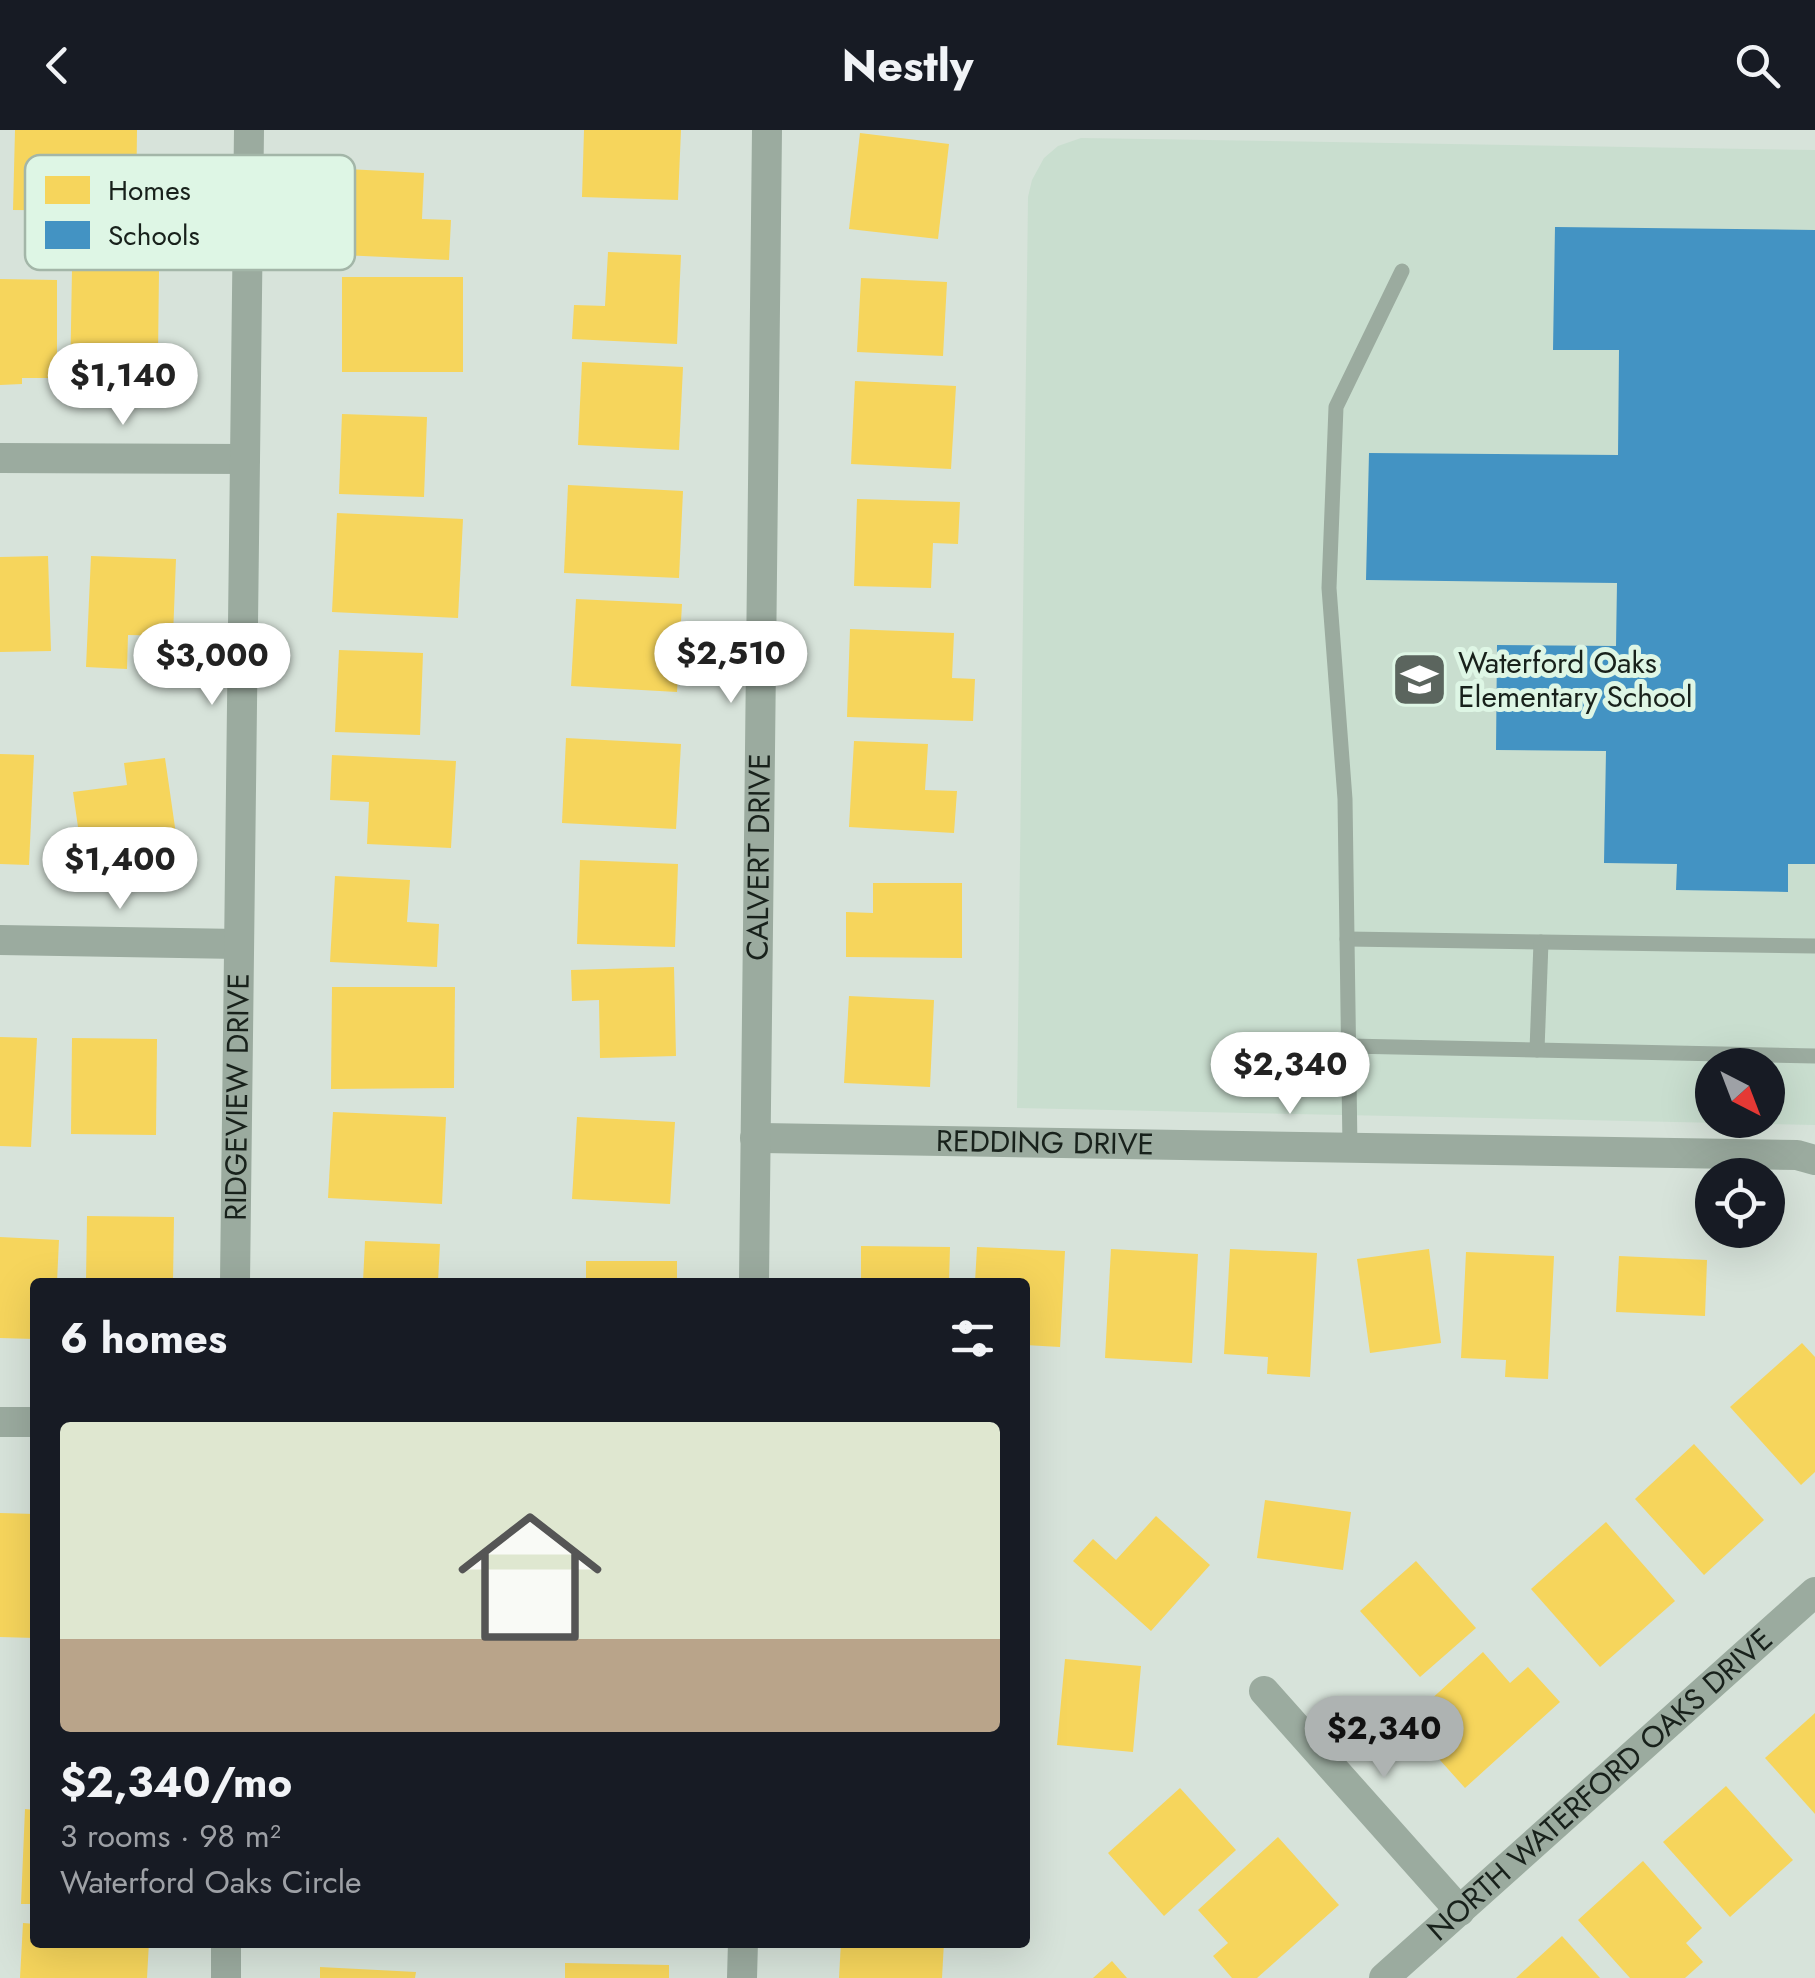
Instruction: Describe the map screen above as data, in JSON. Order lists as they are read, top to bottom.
{
  "streets": {
    "street": [
      "CALVERT DRIVE",
      "RIDGEVIEW DRIVE",
      "REDDING DRIVE",
      "NORTH WATERFORD OAKS DRIVE"
    ]
  },
  "crossings": [
    ["CALVERT DRIVE", "REDDING DRIVE"]
  ],
  "places": {
    "school or university": ["Waterford Oaks Elementary School"]
  },
  "legend": ["Homes", "Schools"],
  "north": "bottom right",
  "page": {
    "header": "Nestly",
    "price": [
      "$1,140",
      "$2,510",
      "$3,000",
      "$1,400",
      "$2,340",
      "$2,340"
    ],
    "heading": "6 homes",
    "list": [
      {
        "name": "$2,340/mo",
        "note": "3 rooms · 98 m² · Waterford Oaks Circle"
      }
    ]
  }
}
